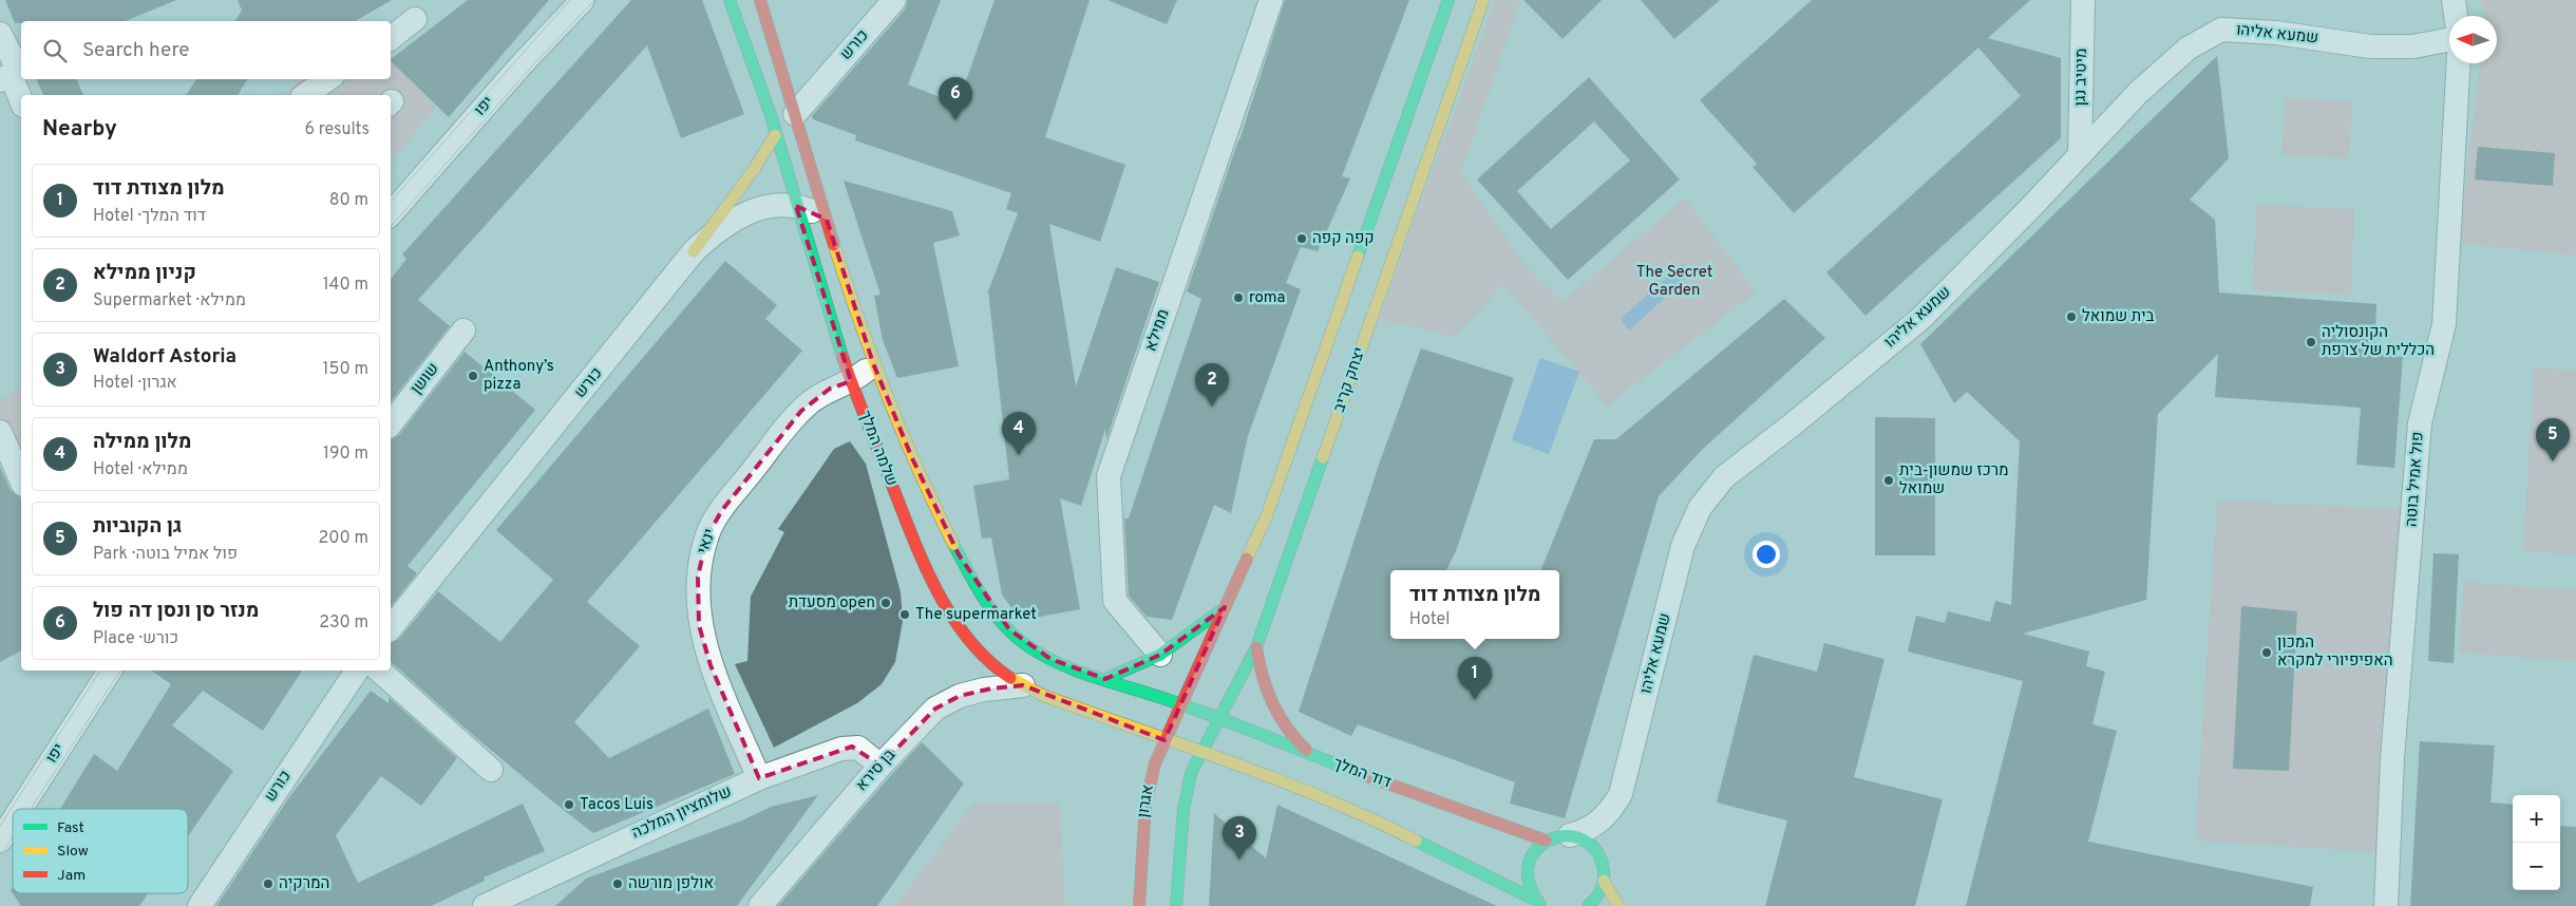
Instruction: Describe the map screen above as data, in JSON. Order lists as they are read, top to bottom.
{
  "streets": {
    "street": [
      "שמעא אליהו",
      "כורש",
      "מיטיב נגן",
      "יפו",
      "ממילא",
      "שושן",
      "יצחק קריב",
      "שלמה המלך",
      "פול אמיל בוטה",
      "ינאי",
      "בן סירא",
      "דוד המלך",
      "אגרון",
      "שלומציון המלכה"
    ]
  },
  "crossings": [
    ["שמעא אליהו", "מיטיב נגן"],
    ["כורש", "שלמה המלך"],
    ["יצחק קריב", "שלמה המלך"],
    ["יצחק קריב", "דוד המלך"],
    ["שלמה המלך", "ינאי"],
    ["שלמה המלך", "בן סירא"],
    ["שלמה המלך", "דוד המלך"],
    ["שלמה המלך", "אגרון"],
    ["ינאי", "שלומציון המלכה"],
    ["בן סירא", "שלומציון המלכה"],
    ["דוד המלך", "אגרון"]
  ],
  "parks": ["The Secret Garden"],
  "places": [
    "קפה קפה",
    "roma",
    "בית שמואל",
    "הקונסוליה הכללית של צרפת",
    "Anthony’s pizza",
    "מרכז שמשון-בית שמואל",
    "מסעדת open",
    "The supermarket",
    "המכון האפיפיורי למקרא",
    "Tacos Luis",
    "המרקיה",
    "אולפן מורשה"
  ],
  "legend": ["Fast", "Slow", "Jam"],
  "north": "left",
  "page": {
    "search": "Search here",
    "pins": [
      "6",
      "2",
      "4",
      "5",
      "1",
      "3"
    ],
    "heading": ["Nearby", "6 results"],
    "list": [
      {
        "mark": "1",
        "name": "מלון מצודת דוד",
        "note": "Hotel · דוד המלך",
        "value": "80 m"
      },
      {
        "mark": "2",
        "name": "קניון ממילא",
        "note": "Supermarket · ממילא",
        "value": "140 m"
      },
      {
        "mark": "3",
        "name": "Waldorf Astoria",
        "note": "Hotel · אגרון",
        "value": "150 m"
      },
      {
        "mark": "4",
        "name": "מלון ממילה",
        "note": "Hotel · ממילא",
        "value": "190 m"
      },
      {
        "mark": "5",
        "name": "גן הקוביות",
        "note": "Park · פול אמיל בוטה",
        "value": "200 m"
      },
      {
        "mark": "6",
        "name": "מנזר סן ונסן דה פול",
        "note": "Place · כורש",
        "value": "230 m"
      }
    ],
    "popup": ["מלון מצודת דוד", "Hotel"],
    "map_buttons": ["+", "−"]
  }
}
